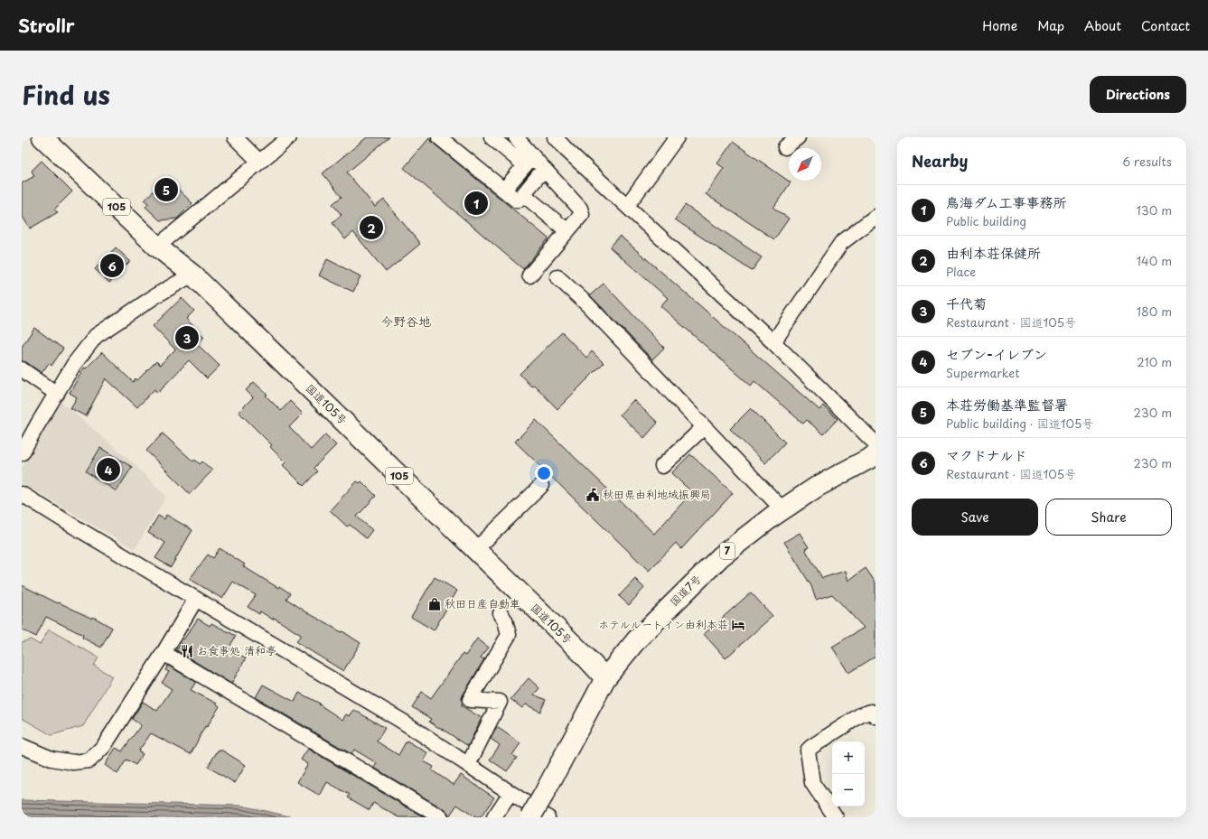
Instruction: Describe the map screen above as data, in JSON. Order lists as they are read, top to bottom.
{
  "streets": {
    "highway": [
      "105",
      "国道105号",
      "7",
      "国道7号"
    ]
  },
  "crossings": [
    ["国道105号", "国道7号"]
  ],
  "districts": ["今野谷地"],
  "places": {
    "public building": ["秋田県由利地域振興局"],
    "shop": ["秋田日産自動車"],
    "hotel": ["ホテルルートイン由利本荘"],
    "restaurant": ["お食事処 清和亭"]
  },
  "north": "bottom left",
  "page": {
    "header": "Strollr",
    "nav": [
      "Home",
      "Map",
      "About",
      "Contact"
    ],
    "title": "Find us",
    "buttons": [
      "Directions",
      ["Save", "Share"]
    ],
    "heading": ["Nearby", "6 results"],
    "pins": [
      "5",
      "1",
      "2",
      "6",
      "3",
      "4"
    ],
    "list": [
      {
        "mark": "1",
        "name": "鳥海ダム工事事務所",
        "note": "Public building",
        "value": "130 m"
      },
      {
        "mark": "2",
        "name": "由利本荘保健所",
        "note": "Place",
        "value": "140 m"
      },
      {
        "mark": "3",
        "name": "千代菊",
        "note": "Restaurant · 国道105号",
        "value": "180 m"
      },
      {
        "mark": "4",
        "name": "セブン-イレブン",
        "note": "Supermarket",
        "value": "210 m"
      },
      {
        "mark": "5",
        "name": "本荘労働基準監督署",
        "note": "Public building · 国道105号",
        "value": "230 m"
      },
      {
        "mark": "6",
        "name": "マクドナルド",
        "note": "Restaurant · 国道105号",
        "value": "230 m"
      }
    ],
    "map_buttons": ["+", "−"]
  }
}
